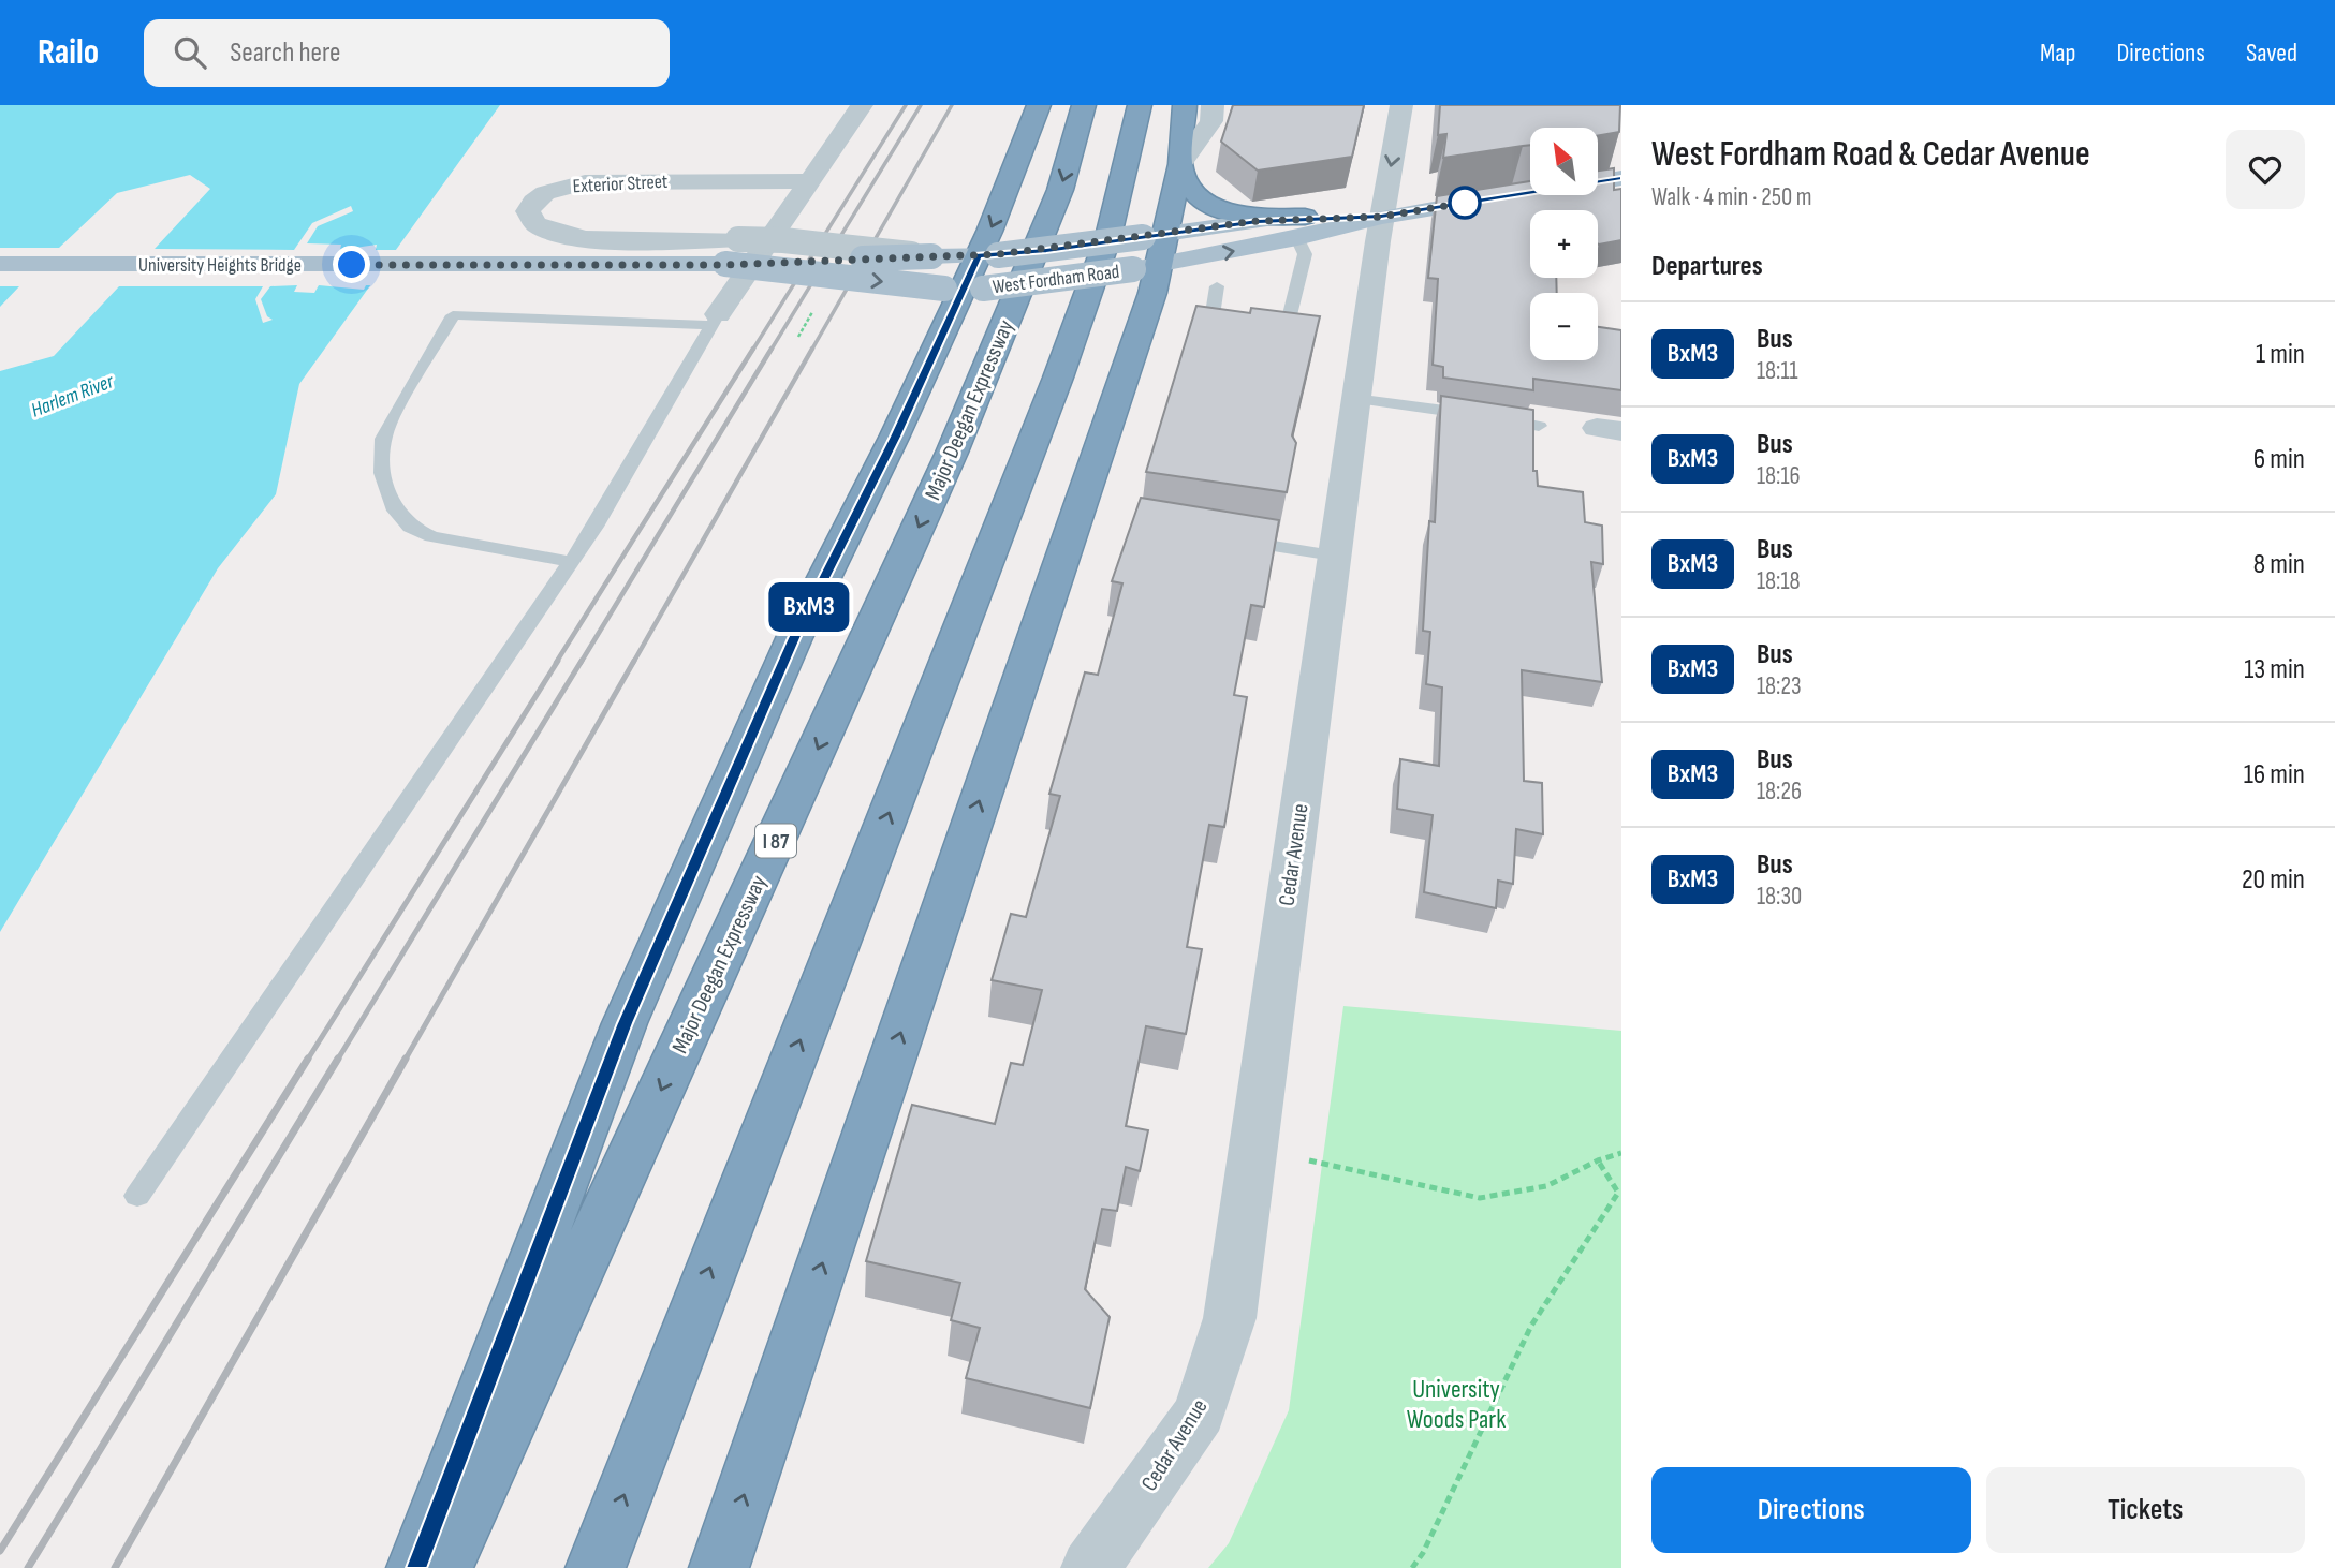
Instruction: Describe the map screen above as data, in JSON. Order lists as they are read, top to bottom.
{
  "streets": {
    "highway": ["Major Deegan Expressway", "I 87"],
    "main road": ["University Heights Bridge", "West Fordham Road"],
    "street": ["Exterior Street", "Cedar Avenue"]
  },
  "crossings": [
    ["Exterior Street", "West Fordham Road"],
    ["University Heights Bridge", "West Fordham Road"],
    ["West Fordham Road", "Cedar Avenue"]
  ],
  "water": ["Harlem River"],
  "parks": ["University Woods Park"],
  "lines": ["bus line BxM3"],
  "north": "top left",
  "page": {
    "header": "Railo",
    "search": "Search here",
    "nav": ["Map", "Directions", "Saved"],
    "on_map": "BxM3",
    "heading": [
      ["West Fordham Road & Cedar Avenue", "Walk · 4 min · 250 m"],
      "Departures"
    ],
    "map_buttons": ["+", "−"],
    "list": [
      {
        "mark": "BxM3",
        "name": "Bus",
        "note": "18:11",
        "value": "1 min"
      },
      {
        "mark": "BxM3",
        "name": "Bus",
        "note": "18:16",
        "value": "6 min"
      },
      {
        "mark": "BxM3",
        "name": "Bus",
        "note": "18:18",
        "value": "8 min"
      },
      {
        "mark": "BxM3",
        "name": "Bus",
        "note": "18:23",
        "value": "13 min"
      },
      {
        "mark": "BxM3",
        "name": "Bus",
        "note": "18:26",
        "value": "16 min"
      },
      {
        "mark": "BxM3",
        "name": "Bus",
        "note": "18:30",
        "value": "20 min"
      }
    ],
    "buttons": ["Directions", "Tickets"]
  }
}
